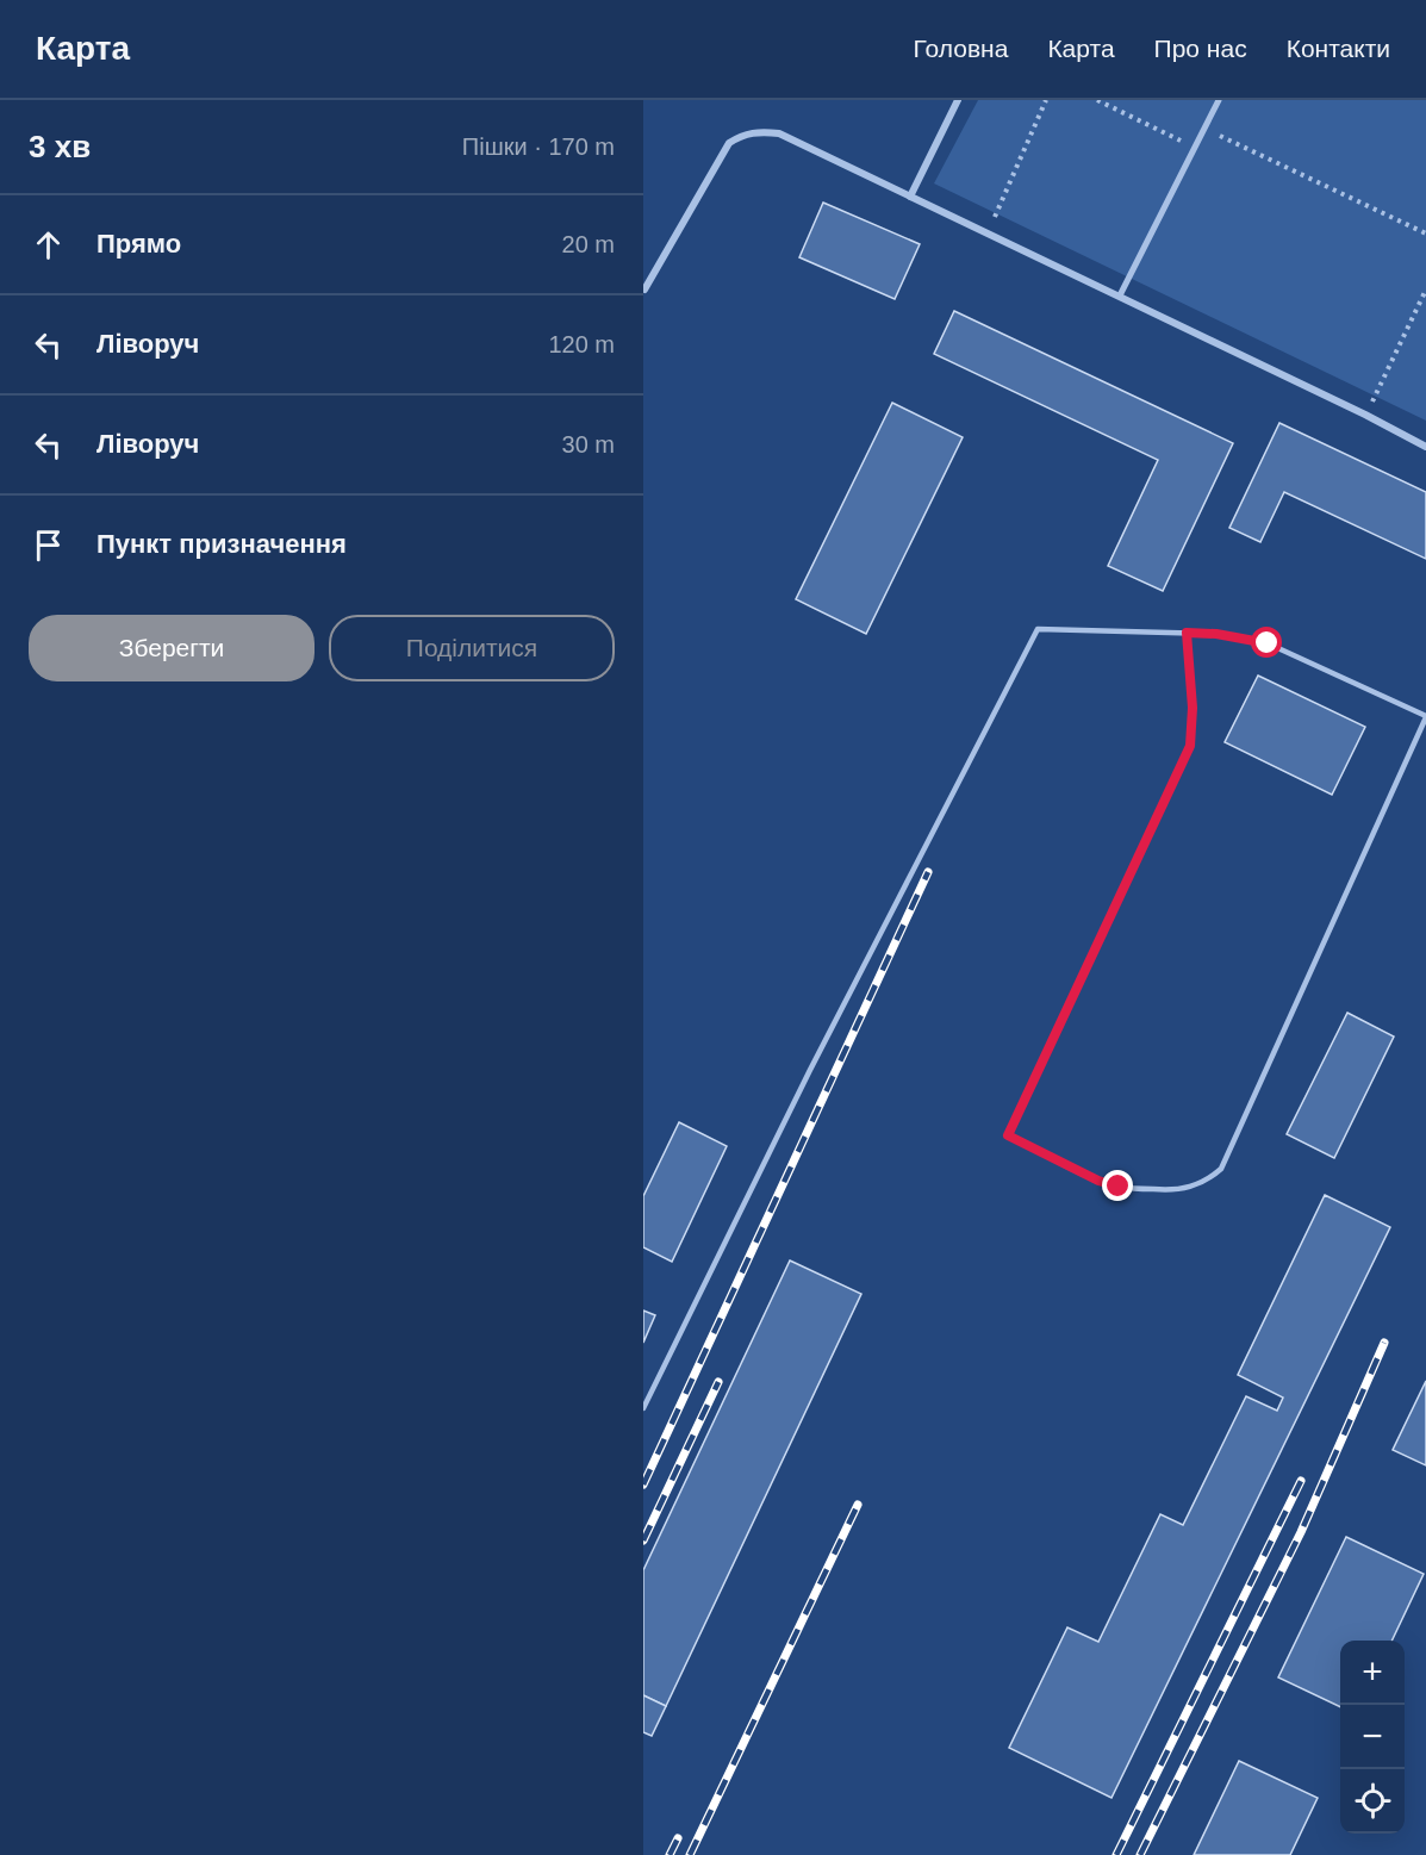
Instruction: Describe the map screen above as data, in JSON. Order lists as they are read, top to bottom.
{
  "page": {
    "header": "Карта",
    "nav": [
      "Головна",
      "Карта",
      "Про нас",
      "Контакти"
    ],
    "heading": ["3 хв", "Пішки · 170 m"],
    "list": [
      ["Прямо", "20 m"],
      ["Ліворуч", "120 m"],
      ["Ліворуч", "30 m"],
      "Пункт призначення"
    ],
    "buttons": ["Зберегти", "Поділитися"],
    "map_buttons": ["+", "−"]
  }
}
